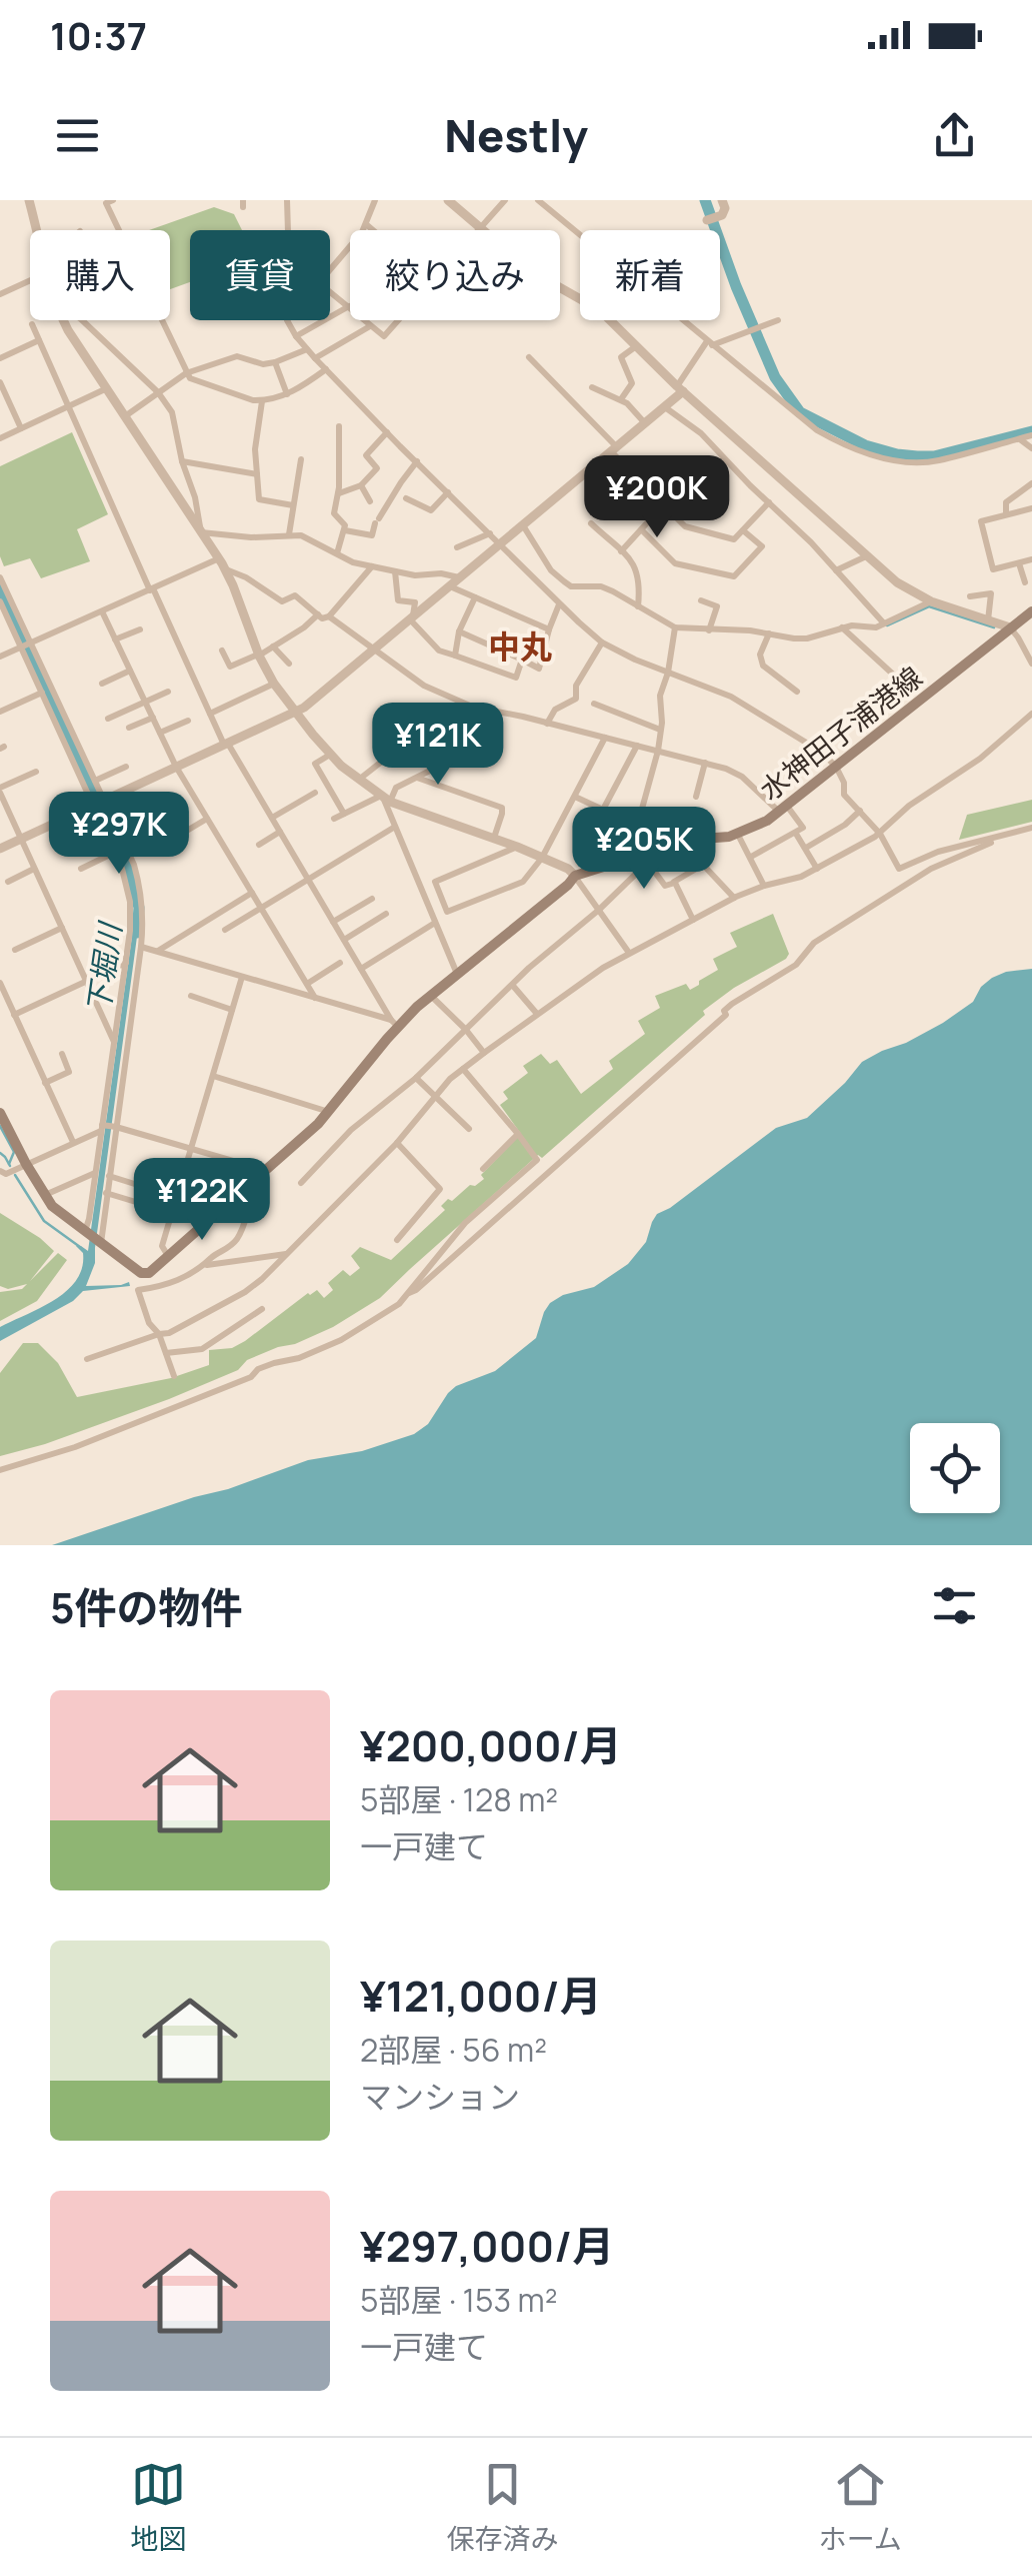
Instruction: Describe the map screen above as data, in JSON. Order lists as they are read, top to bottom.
{
  "streets": {
    "main road": ["水神田子浦港線"]
  },
  "districts": ["中丸"],
  "water": ["下堀川"],
  "page": {
    "status": "10:37",
    "header": "Nestly",
    "chip": [
      "購入",
      "賃貸",
      "絞り込み",
      "新着"
    ],
    "price": [
      "¥200K",
      "¥121K",
      "¥297K",
      "¥205K",
      "¥122K"
    ],
    "heading": "5件の物件",
    "list": [
      {
        "name": "¥200,000/月",
        "note": "5部屋 · 128 m² · 一戸建て"
      },
      {
        "name": "¥121,000/月",
        "note": "2部屋 · 56 m² · マンション"
      },
      {
        "name": "¥297,000/月",
        "note": "5部屋 · 153 m² · 一戸建て"
      }
    ],
    "tabs": ["地図", "保存済み", "ホーム"]
  }
}
